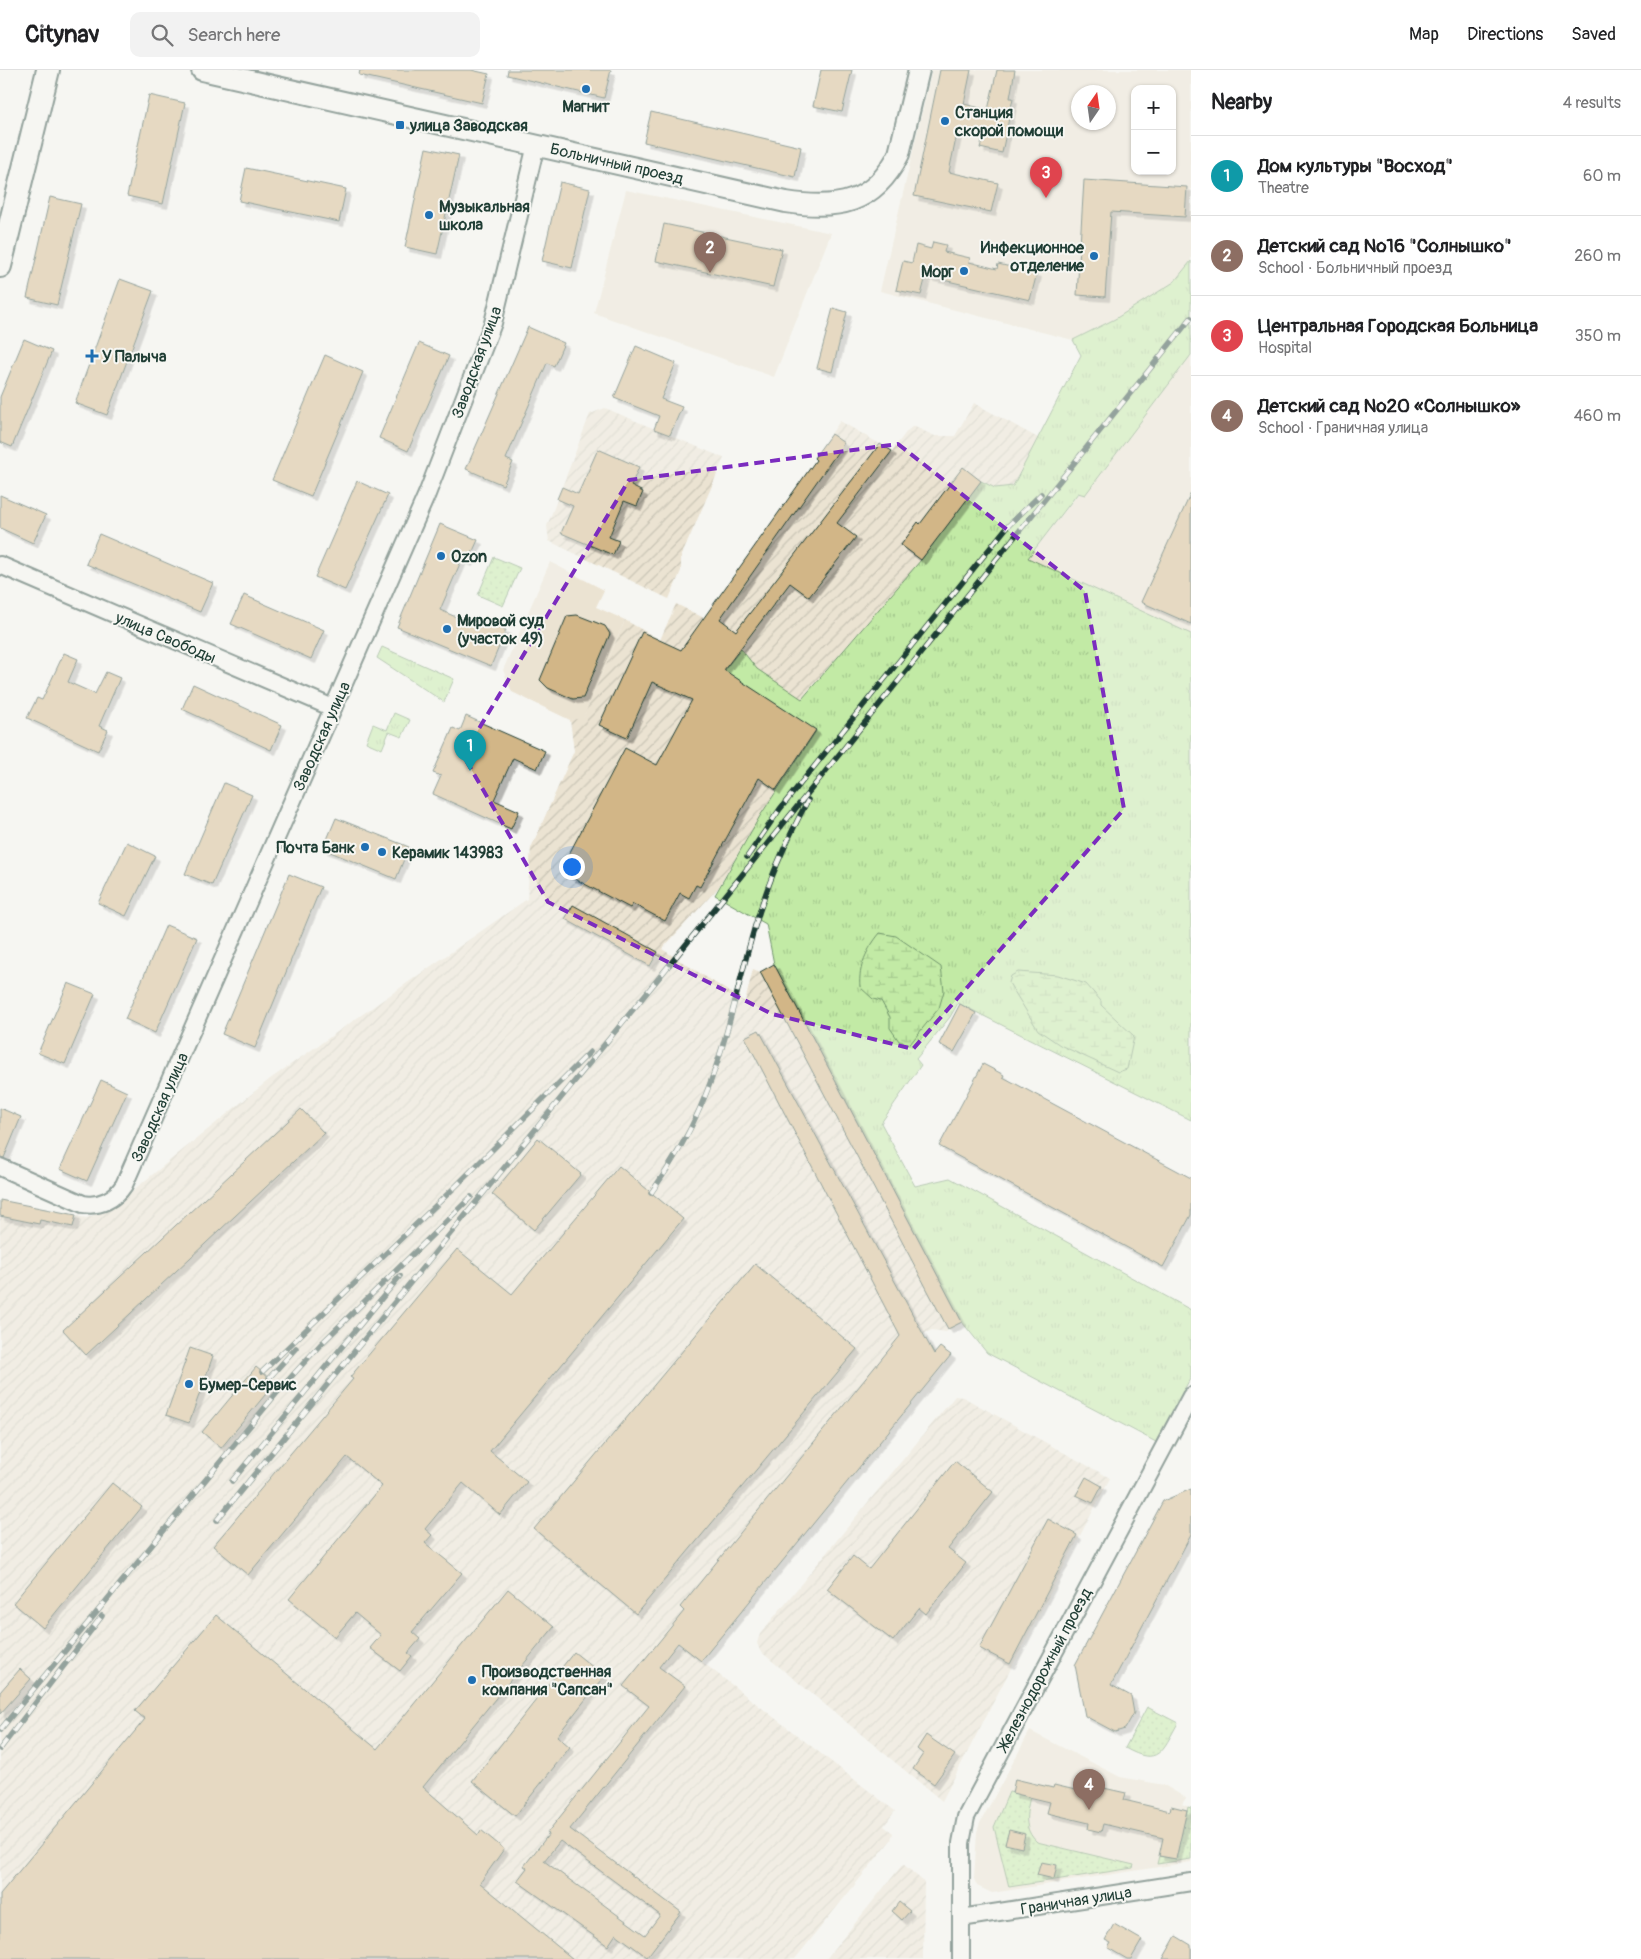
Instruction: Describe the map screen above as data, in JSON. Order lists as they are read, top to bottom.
{
  "streets": {
    "street": [
      "Больничный проезд",
      "Заводская улица",
      "улица Свободы",
      "Железнодорожный проезд",
      "Граничная улица"
    ]
  },
  "crossings": [
    ["Больничный проезд", "Заводская улица"],
    ["Заводская улица", "улица Свободы"],
    ["Железнодорожный проезд", "Граничная улица"]
  ],
  "places": {
    "other": [
      "Магнит",
      "Станция скорой помощи",
      "Музыкальная школа",
      "Инфекционное отделение",
      "Морг",
      "Ozon",
      "Мировой суд (участок 49)",
      "Почта Банк",
      "Керамик 143983",
      "Бумер-Сервис",
      "Производственная компания \"Сапсан\""
    ],
    "transit": ["улица Заводская"],
    "health": ["У Палыча"]
  },
  "north": "top",
  "page": {
    "header": "Citynav",
    "search": "Search here",
    "nav": ["Map", "Directions", "Saved"],
    "heading": ["Nearby", "4 results"],
    "map_buttons": ["+", "−"],
    "list": [
      {
        "mark": "1",
        "name": "Дом культуры \"Восход\"",
        "note": "Theatre",
        "value": "60 m"
      },
      {
        "mark": "2",
        "name": "Детский сад №16 \"Солнышко\"",
        "note": "School · Больничный проезд",
        "value": "260 m"
      },
      {
        "mark": "3",
        "name": "Центральная Городская Больница",
        "note": "Hospital",
        "value": "350 m"
      },
      {
        "mark": "4",
        "name": "Детский сад №20 «Солнышко»",
        "note": "School · Граничная улица",
        "value": "460 m"
      }
    ],
    "pins": [
      "3",
      "2",
      "1",
      "4"
    ]
  }
}
